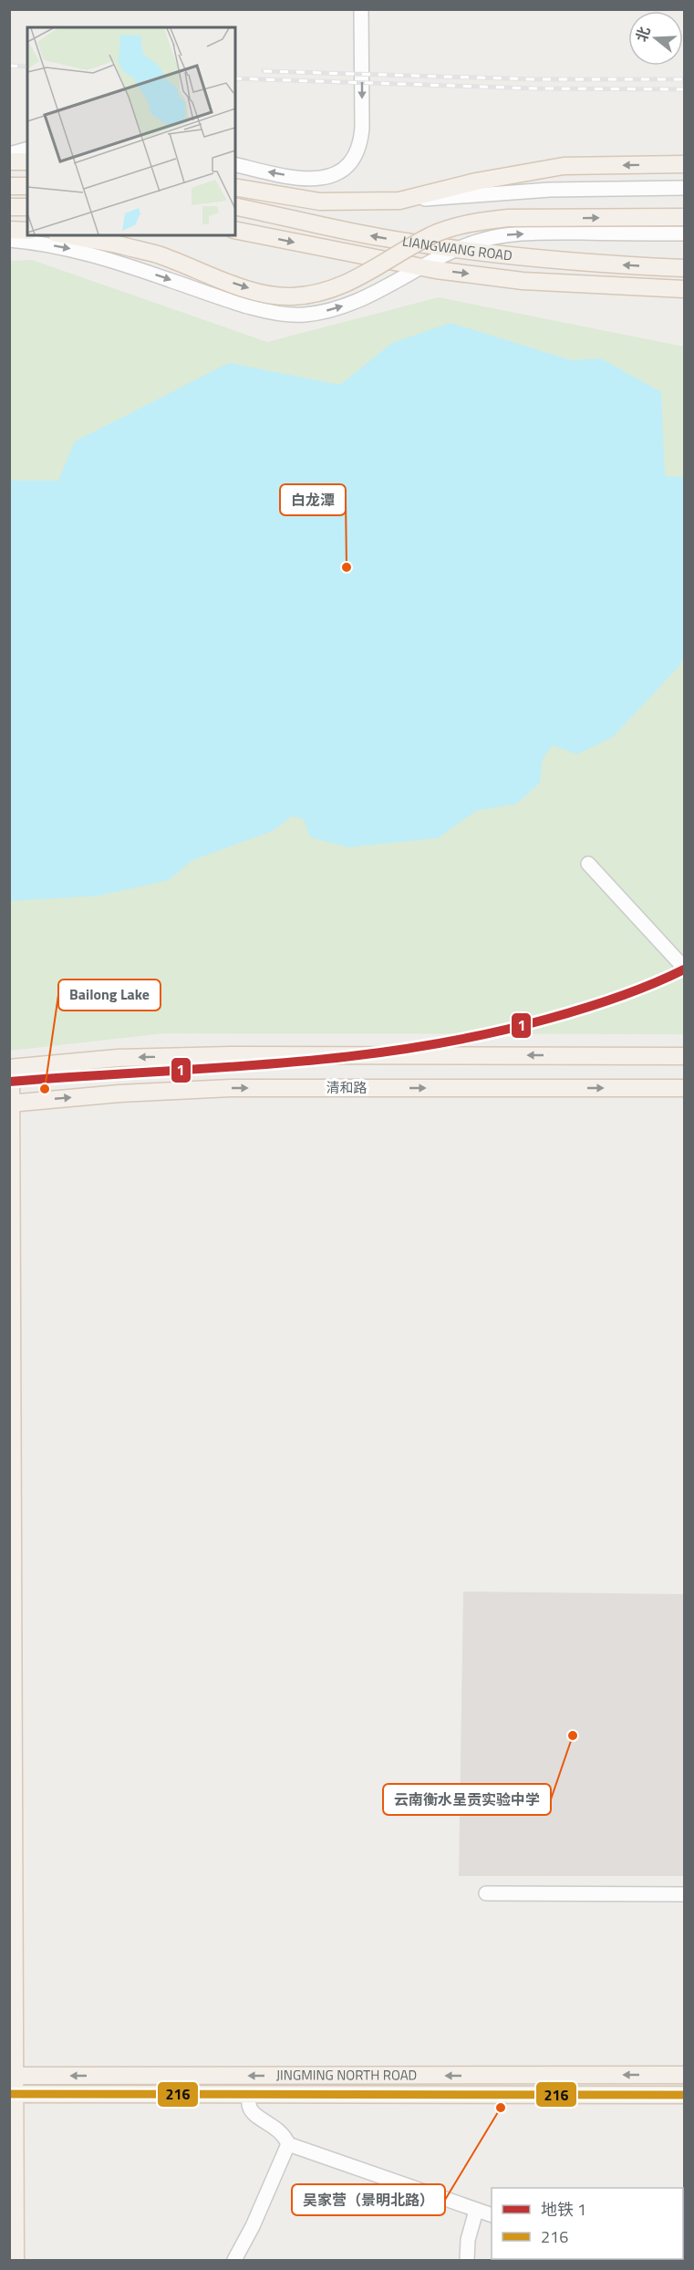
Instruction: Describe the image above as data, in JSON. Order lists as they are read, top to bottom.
{
  "streets": {
    "main road": ["LIANGWANG ROAD", "清和路", "JINGMING NORTH ROAD"]
  },
  "places": [
    "白龙潭",
    "Bailong Lake",
    "云南衡水呈贡实验中学",
    "吴家营（景明北路）"
  ],
  "lines": ["metro line 1", "transit line 216"],
  "legend": ["地铁 1", "216"],
  "north": "left"
}
